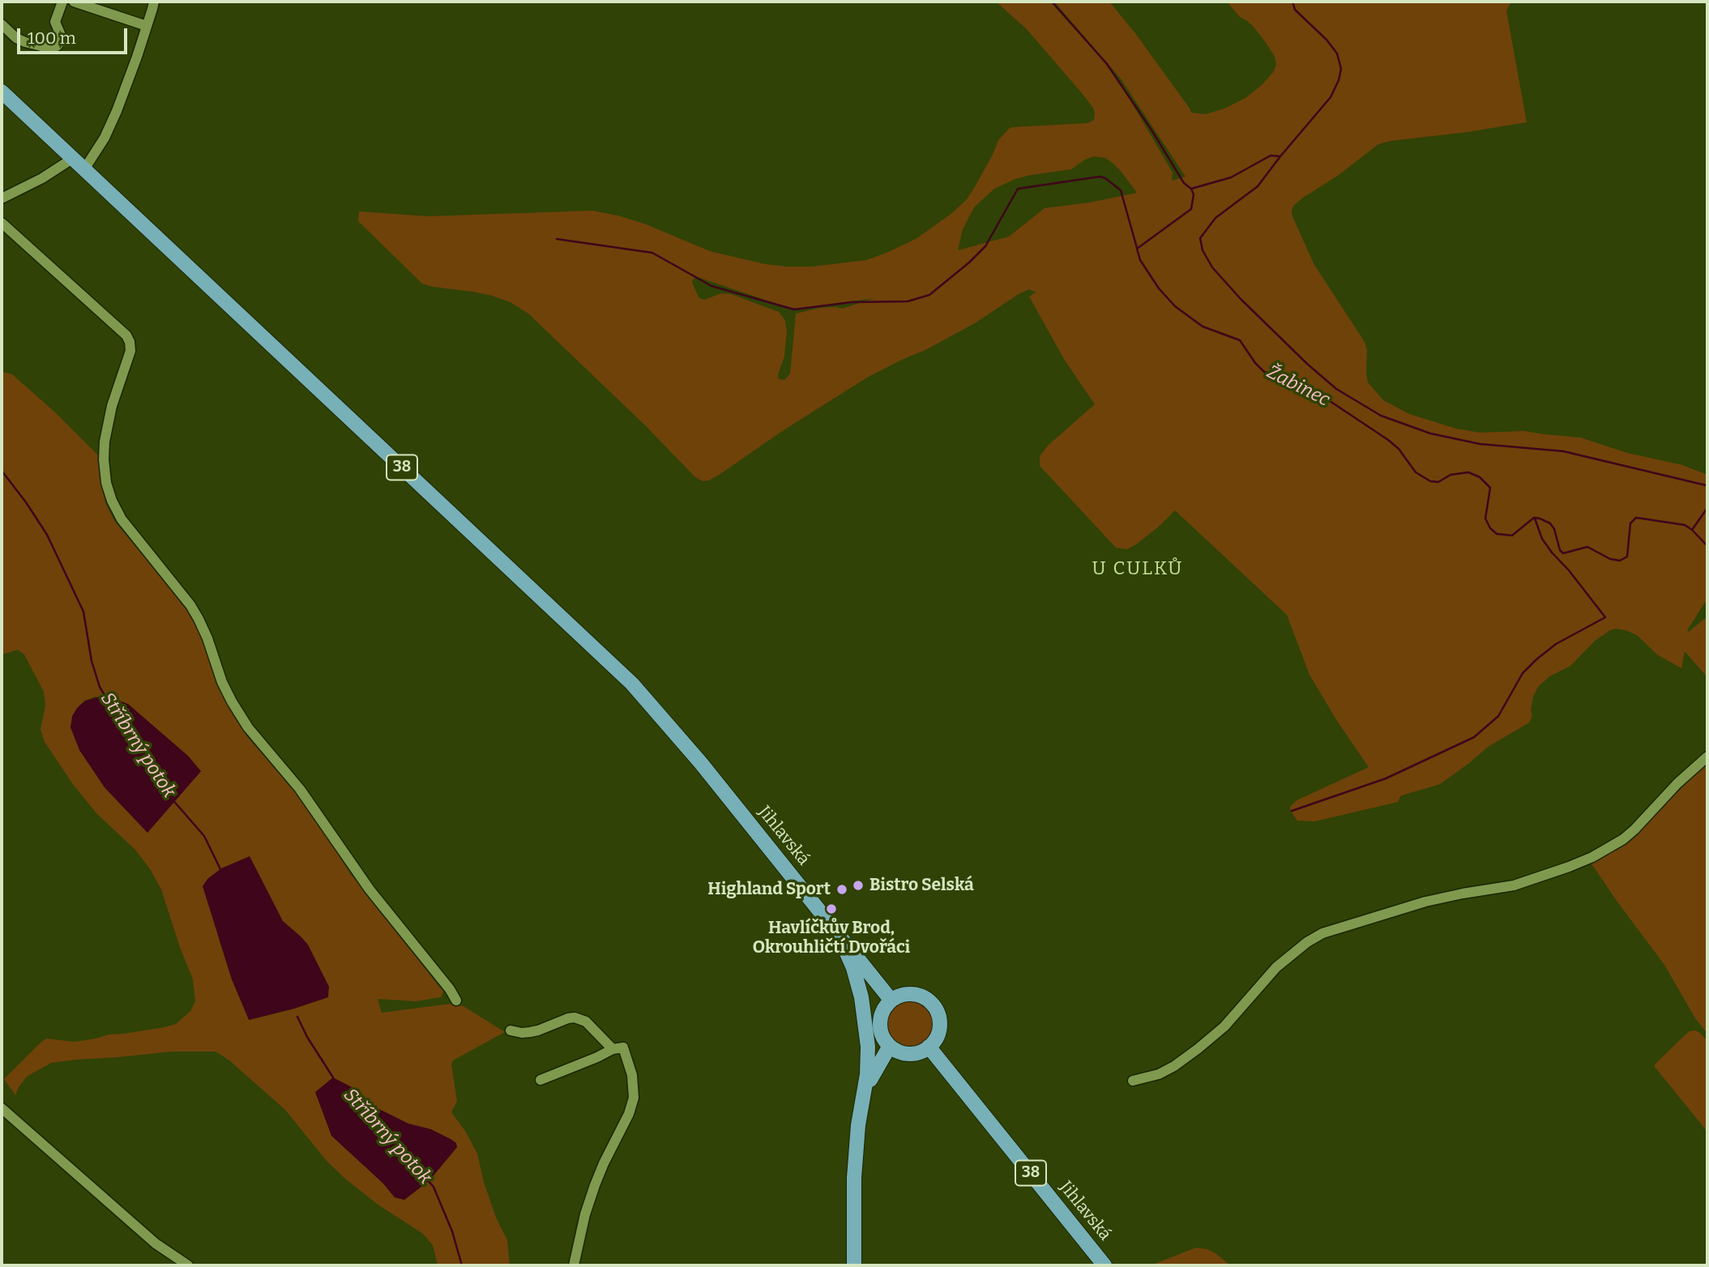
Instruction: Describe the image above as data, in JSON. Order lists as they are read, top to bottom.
{
  "streets": {
    "main road": ["38", "Jihlavská"]
  },
  "crossings": [
    ["38", "Jihlavská"]
  ],
  "districts": ["U CULKŮ"],
  "water": ["Žabinec", "Stříbrný potok"],
  "places": ["Bistro Selská", "Highland Sport", "Havlíčkův Brod, Okrouhličtí Dvořáci"],
  "scale_bar": "100 m"
}
